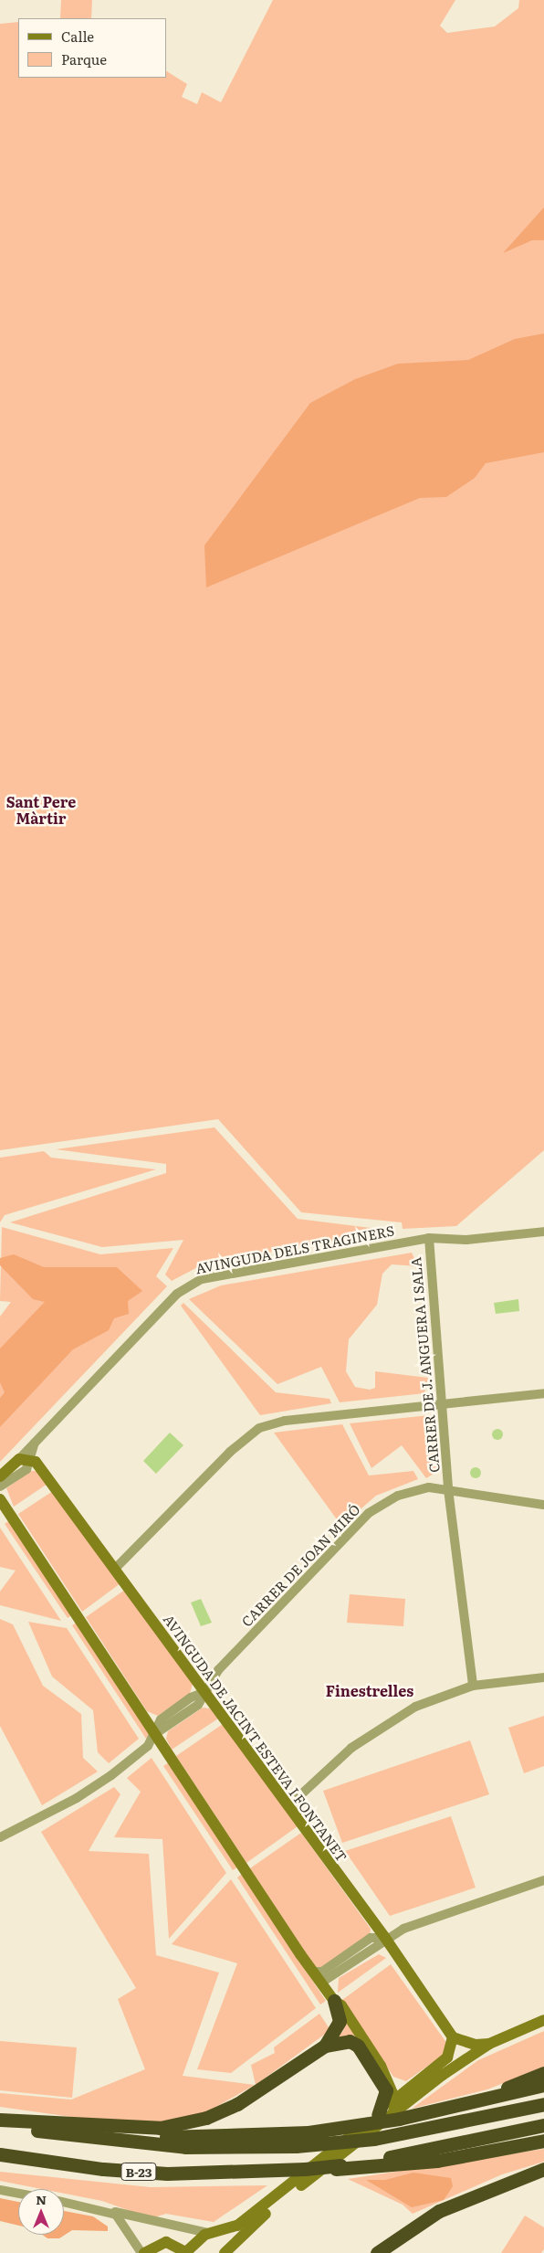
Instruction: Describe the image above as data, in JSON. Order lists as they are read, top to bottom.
{
  "streets": {
    "highway": ["B-23"],
    "street": [
      "AVINGUDA DELS TRAGINERS",
      "CARRER DE J. ANGUERA I SALA",
      "CARRER DE JOAN MIRÓ",
      "AVINGUDA DE JACINT ESTEVA I FONTANET"
    ]
  },
  "crossings": [
    ["AVINGUDA DELS TRAGINERS", "CARRER DE J. ANGUERA I SALA"],
    ["AVINGUDA DELS TRAGINERS", "AVINGUDA DE JACINT ESTEVA I FONTANET"],
    ["CARRER DE J. ANGUERA I SALA", "CARRER DE JOAN MIRÓ"],
    ["CARRER DE JOAN MIRÓ", "AVINGUDA DE JACINT ESTEVA I FONTANET"]
  ],
  "districts": ["Sant Pere Màrtir", "Finestrelles"],
  "legend": ["Calle", "Parque"],
  "north": "top"
}
